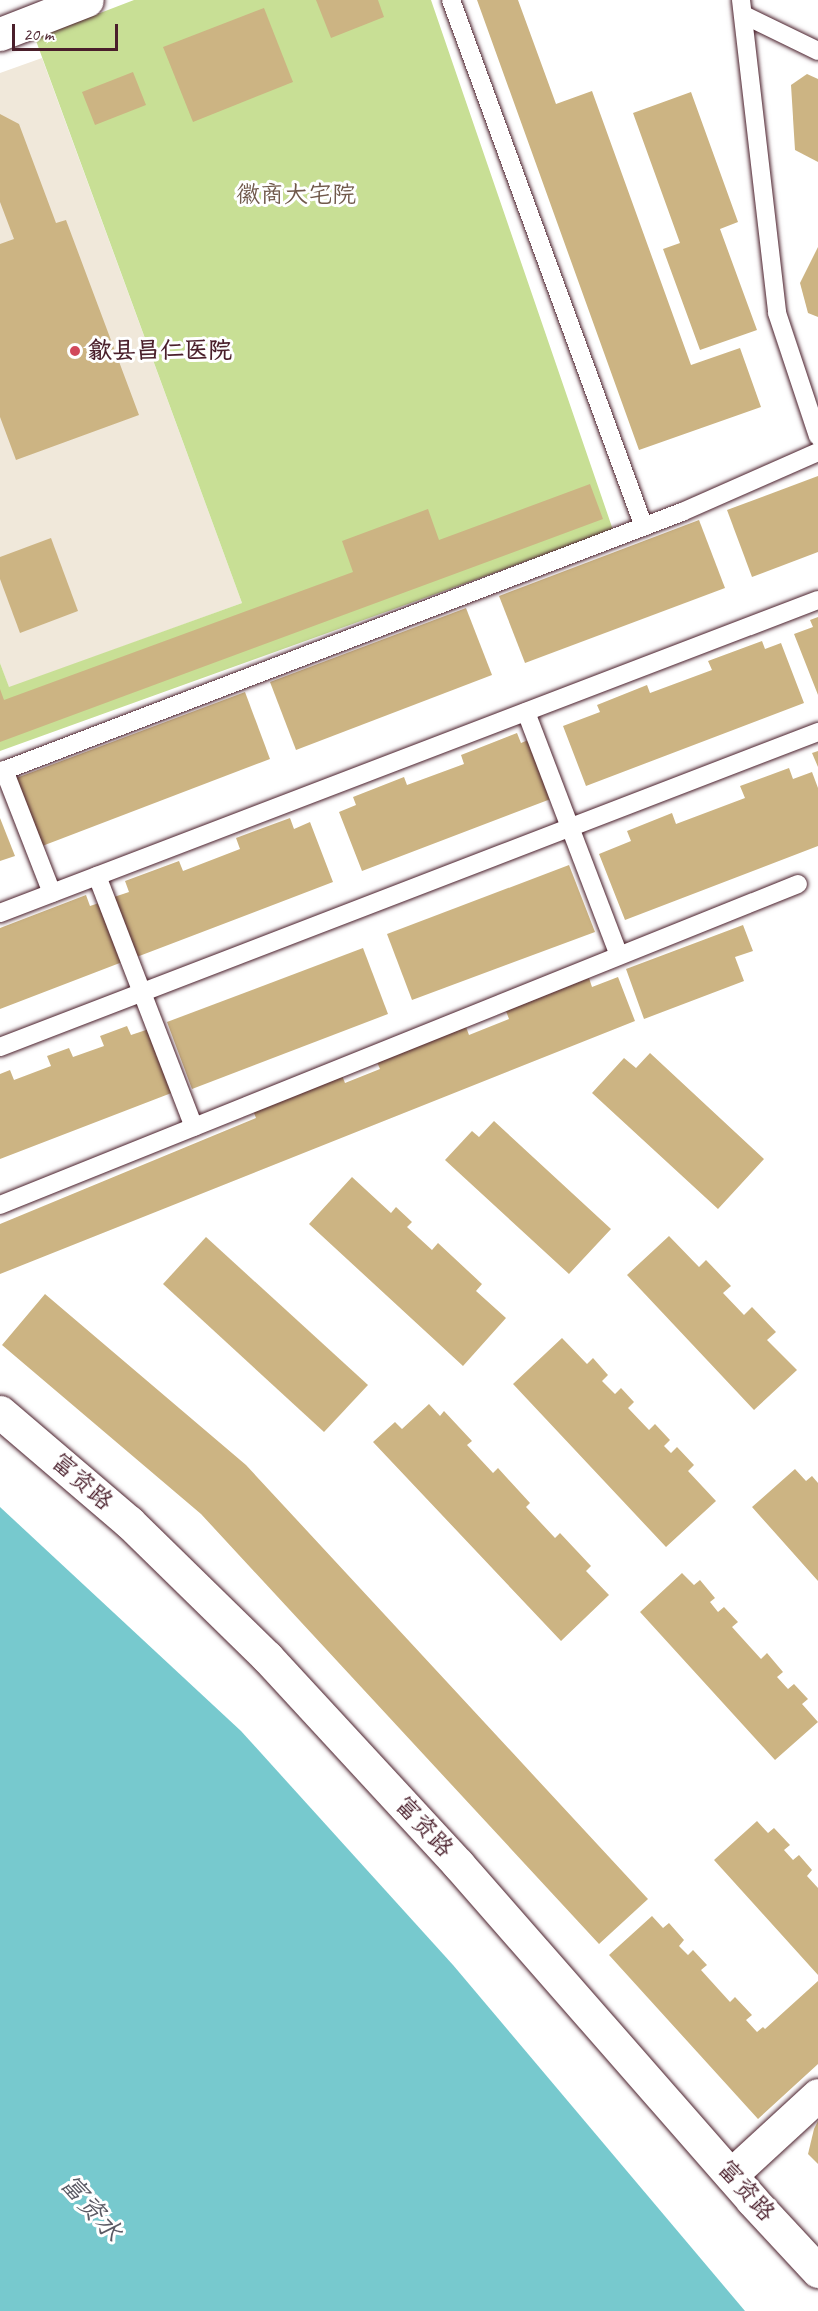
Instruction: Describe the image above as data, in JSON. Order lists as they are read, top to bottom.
{
  "streets": {
    "street": ["富资路"]
  },
  "water": ["富资水"],
  "parks": ["徽商大宅院"],
  "places": ["歙县昌仁医院"],
  "scale_bar": "20 m"
}
